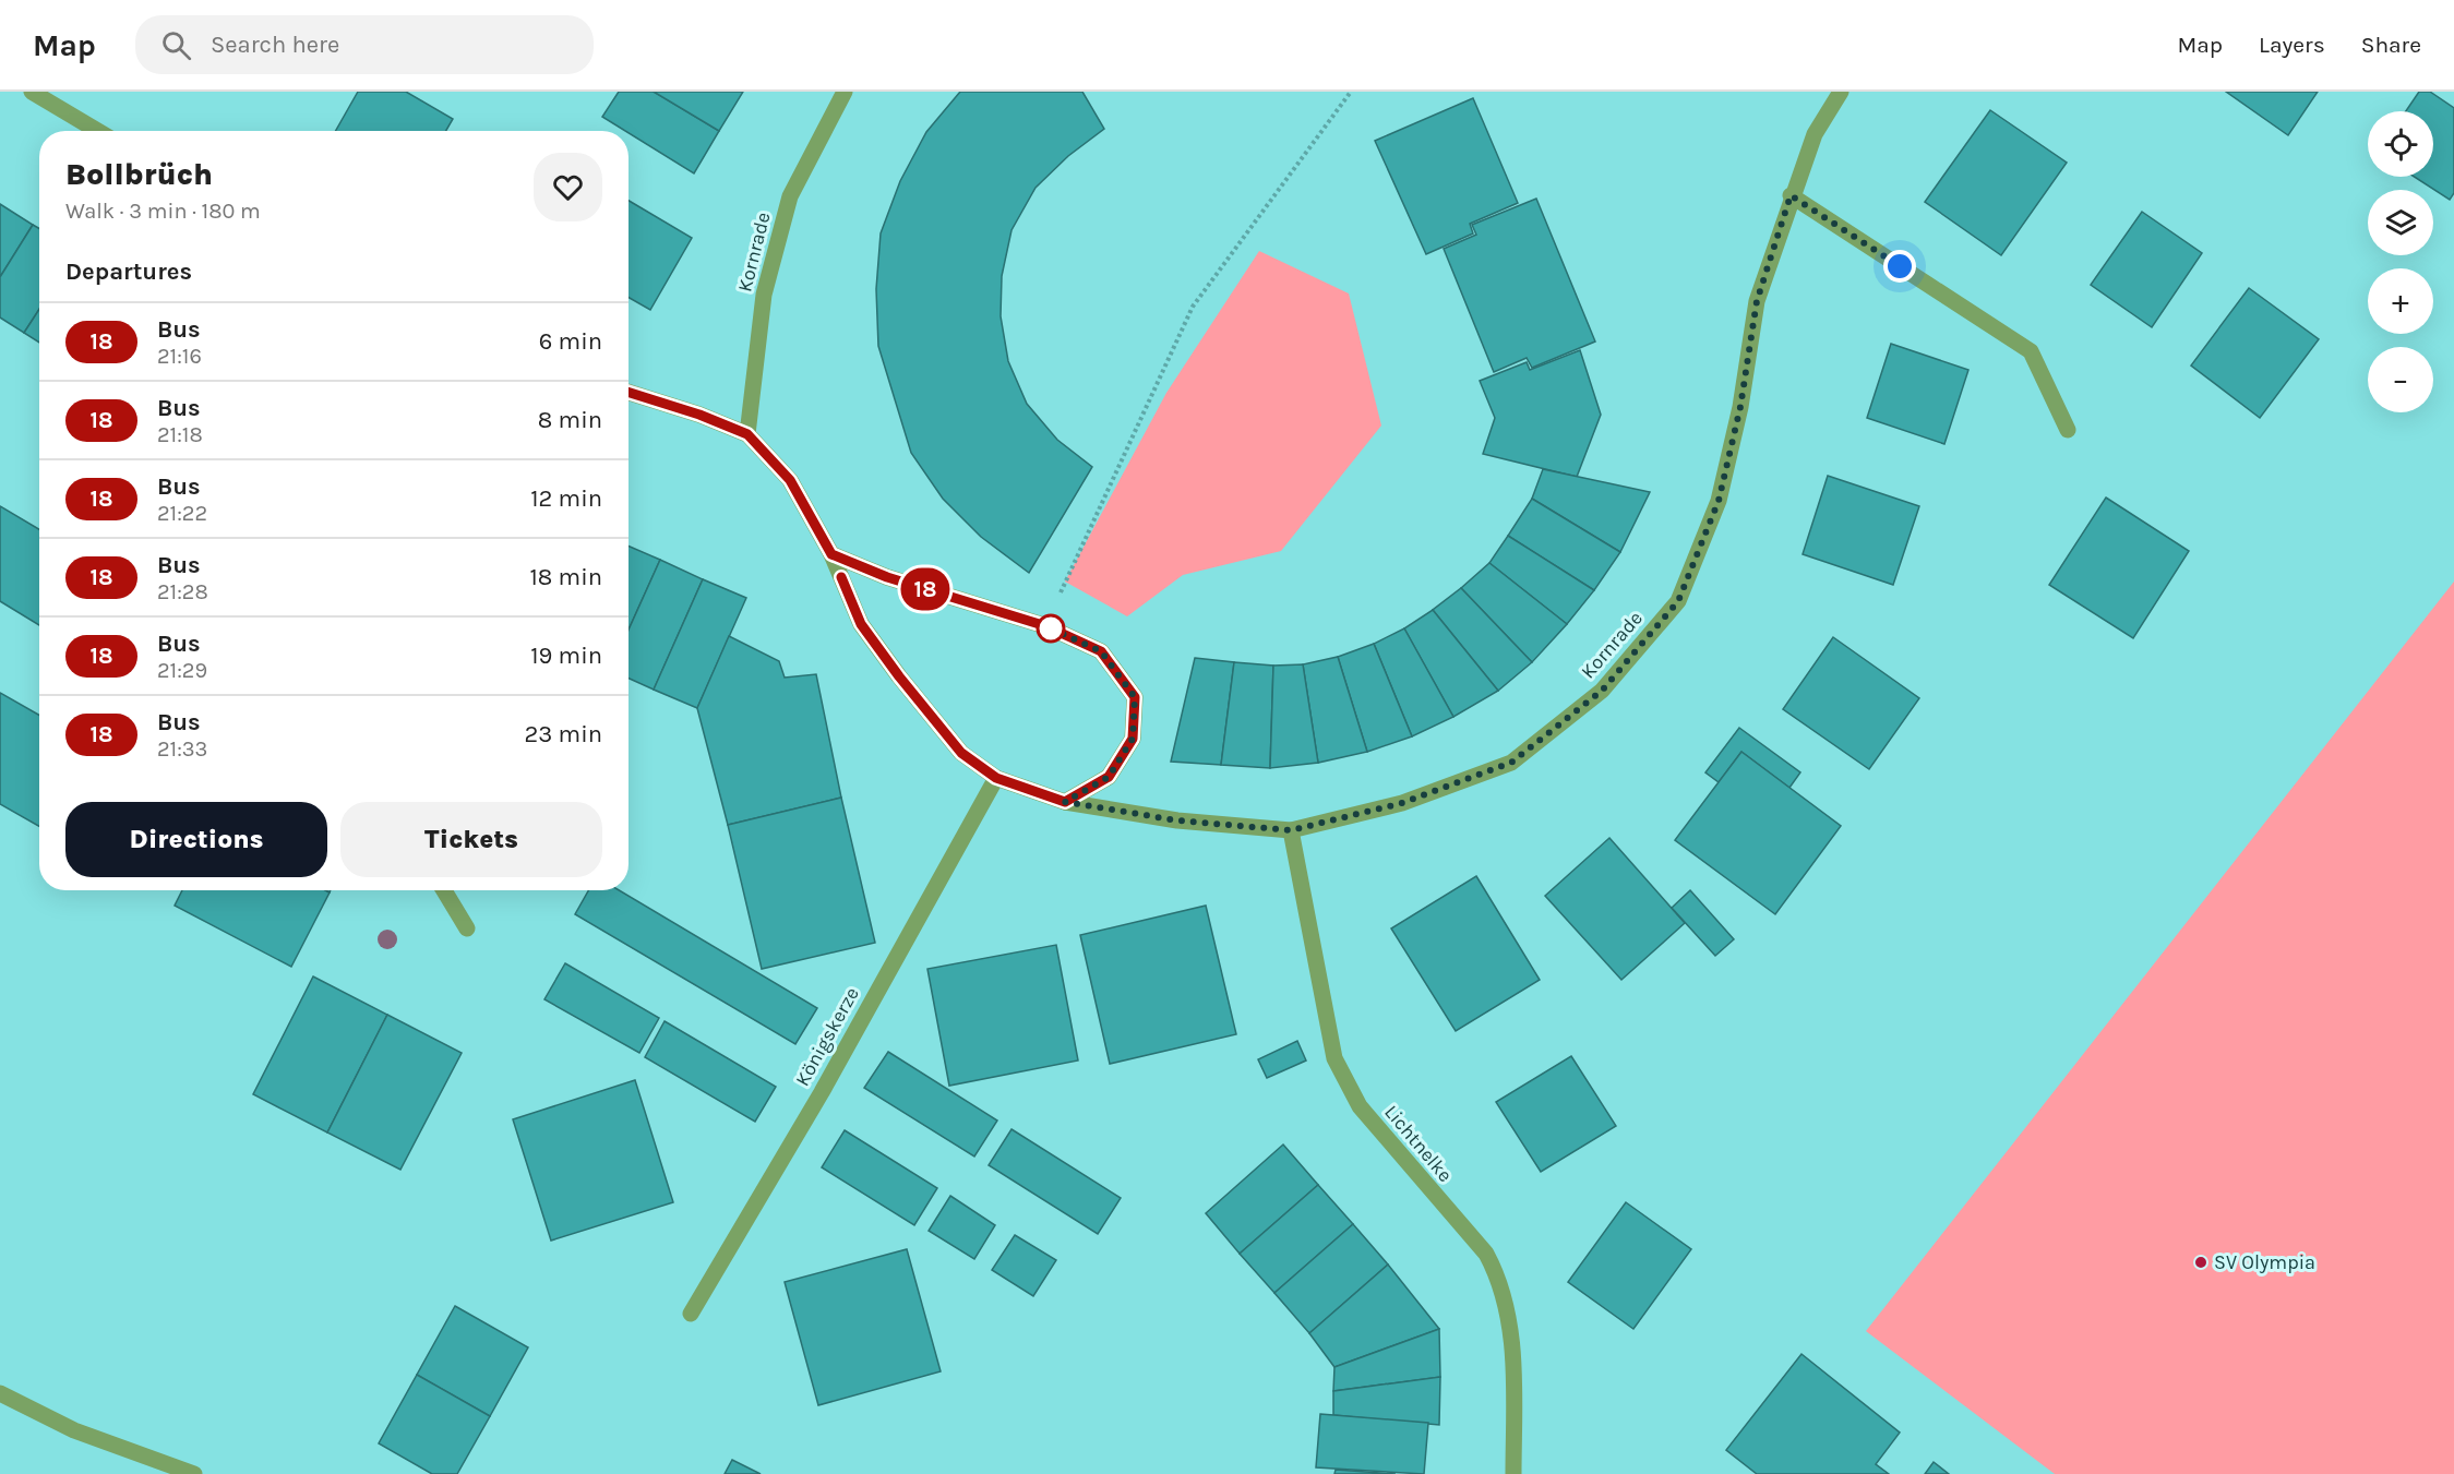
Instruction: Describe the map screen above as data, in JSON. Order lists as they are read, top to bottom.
{
  "streets": {
    "street": ["Kornrade", "Königskerze", "Lichtnelke"]
  },
  "crossings": [
    ["Kornrade", "Königskerze"],
    ["Kornrade", "Lichtnelke"]
  ],
  "places": ["SV Olympia"],
  "lines": ["bus line 18"],
  "page": {
    "header": "Map",
    "search": "Search here",
    "nav": ["Map", "Layers", "Share"],
    "on_map": "18",
    "map_buttons": ["+", "−"],
    "heading": [
      ["Bollbrüch", "Walk · 3 min · 180 m"],
      "Departures"
    ],
    "list": [
      {
        "mark": "18",
        "name": "Bus",
        "note": "21:16",
        "value": "6 min"
      },
      {
        "mark": "18",
        "name": "Bus",
        "note": "21:18",
        "value": "8 min"
      },
      {
        "mark": "18",
        "name": "Bus",
        "note": "21:22",
        "value": "12 min"
      },
      {
        "mark": "18",
        "name": "Bus",
        "note": "21:28",
        "value": "18 min"
      },
      {
        "mark": "18",
        "name": "Bus",
        "note": "21:29",
        "value": "19 min"
      },
      {
        "mark": "18",
        "name": "Bus",
        "note": "21:33",
        "value": "23 min"
      }
    ],
    "buttons": ["Directions", "Tickets"]
  }
}
